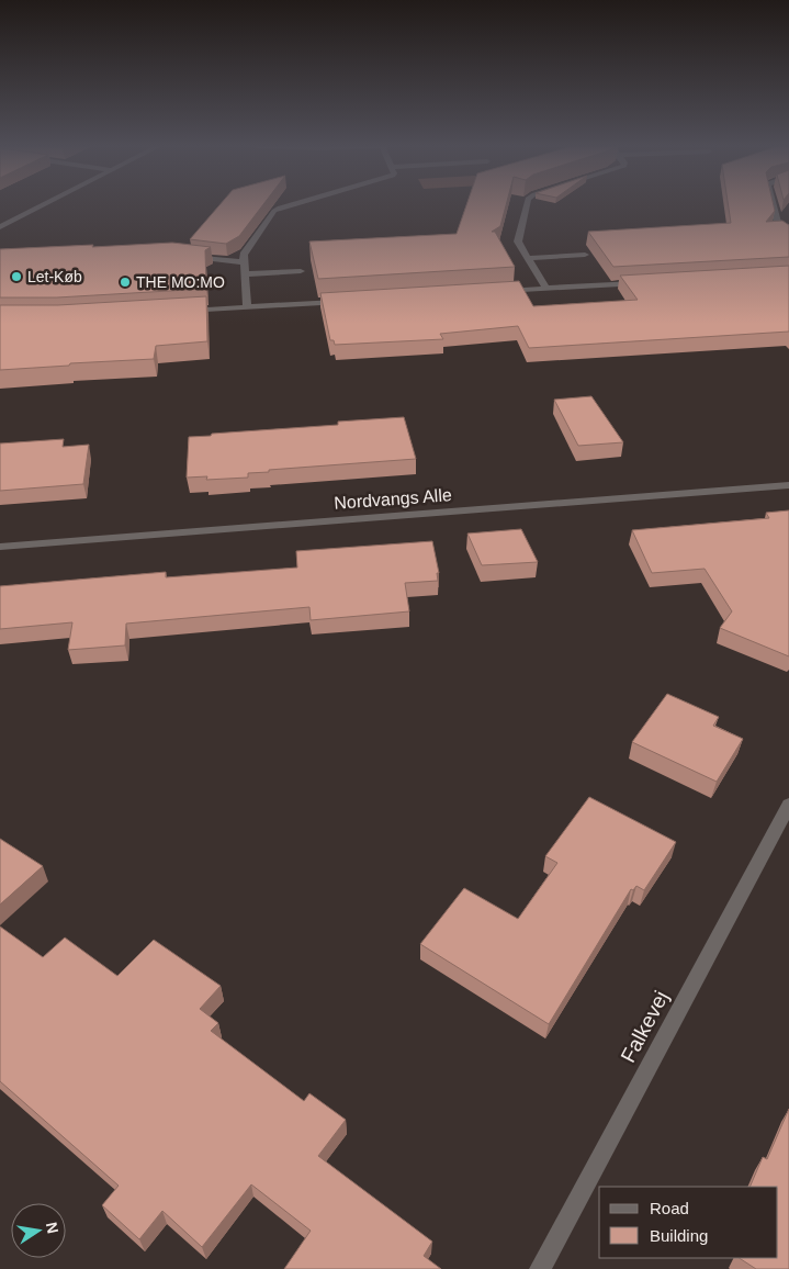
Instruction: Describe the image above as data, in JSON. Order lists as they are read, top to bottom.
{
  "streets": {
    "street": ["Nordvangs Alle", "Falkevej"]
  },
  "places": ["Let-Køb", "THE MO:MO"],
  "legend": ["Road", "Building"],
  "north": "right"
}
